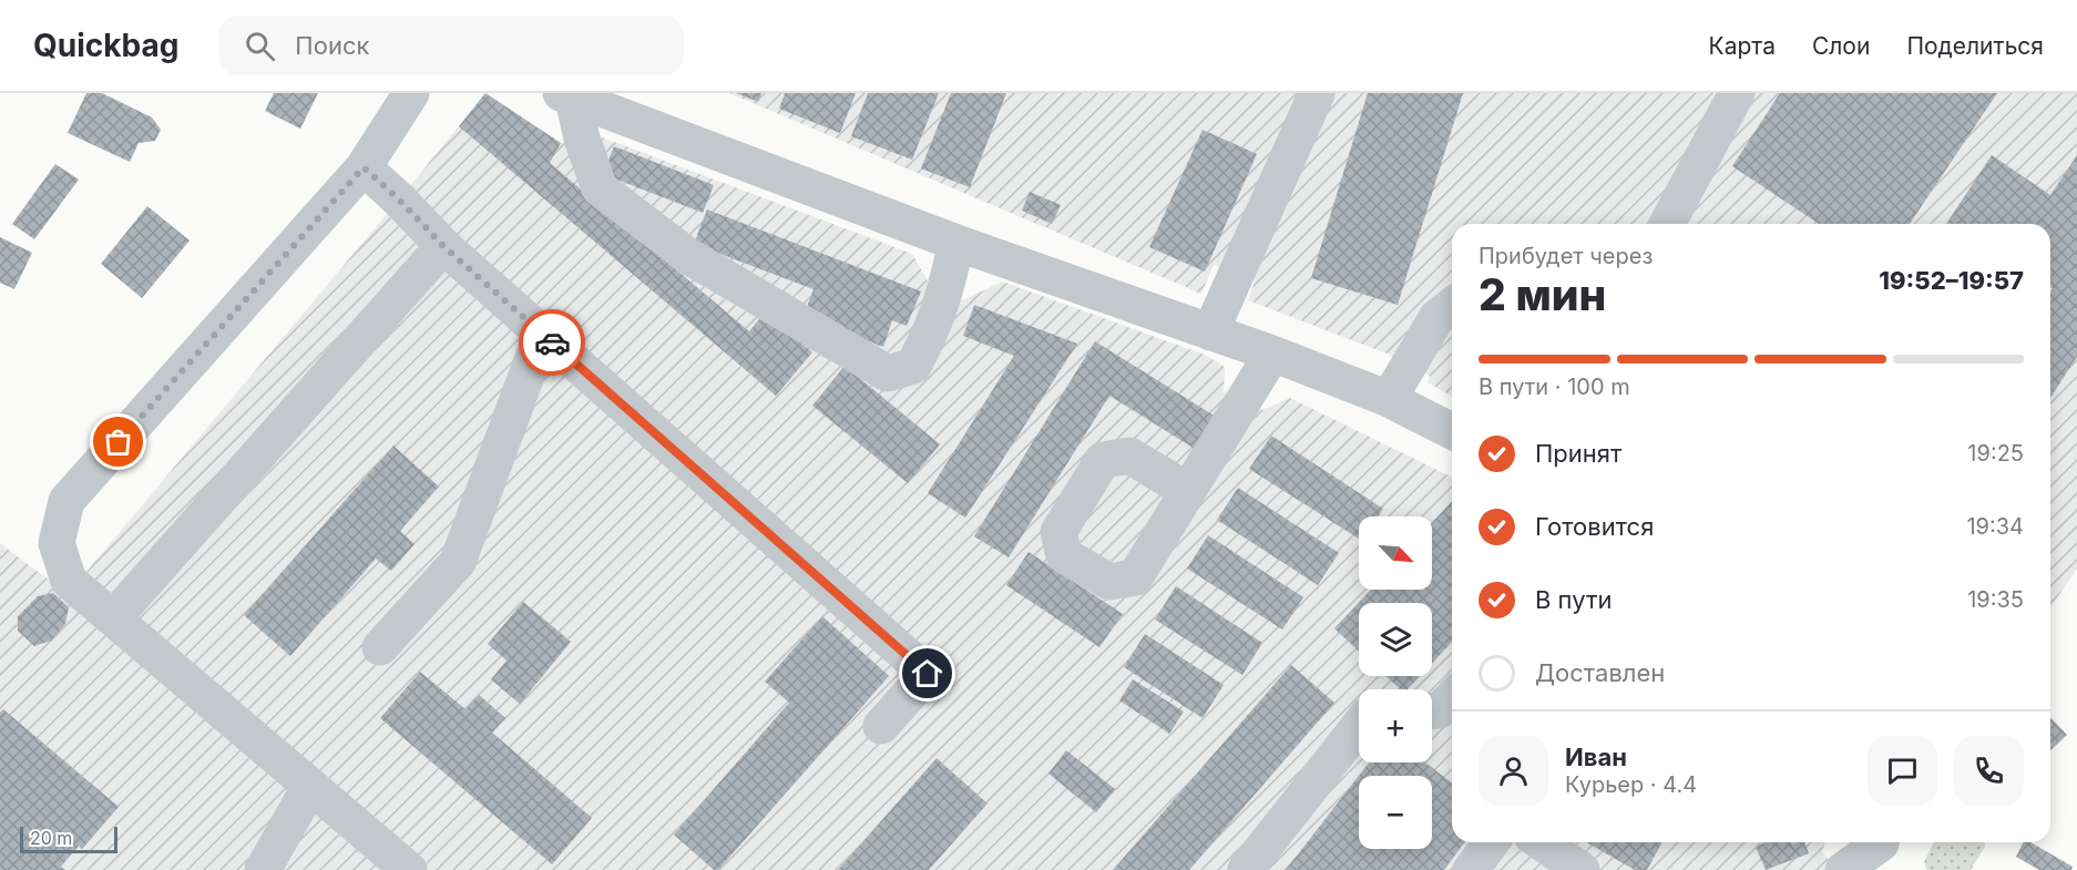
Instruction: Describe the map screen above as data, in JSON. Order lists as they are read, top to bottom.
{
  "scale_bar": "20 m",
  "north": "bottom right",
  "page": {
    "header": "Quickbag",
    "search": "Поиск",
    "nav": ["Карта", "Слои", "Поделиться"],
    "heading": ["2 мин", "Прибудет через", "19:52–19:57"],
    "panel": ["Иван", "Курьер · 4.4"],
    "bar": "В пути · 100 m",
    "list": [
      ["Принят", "19:25"],
      ["Готовится", "19:34"],
      ["В пути", "19:35"],
      "Доставлен"
    ],
    "map_buttons": ["+", "−"],
    "scale": "20 m"
  }
}
